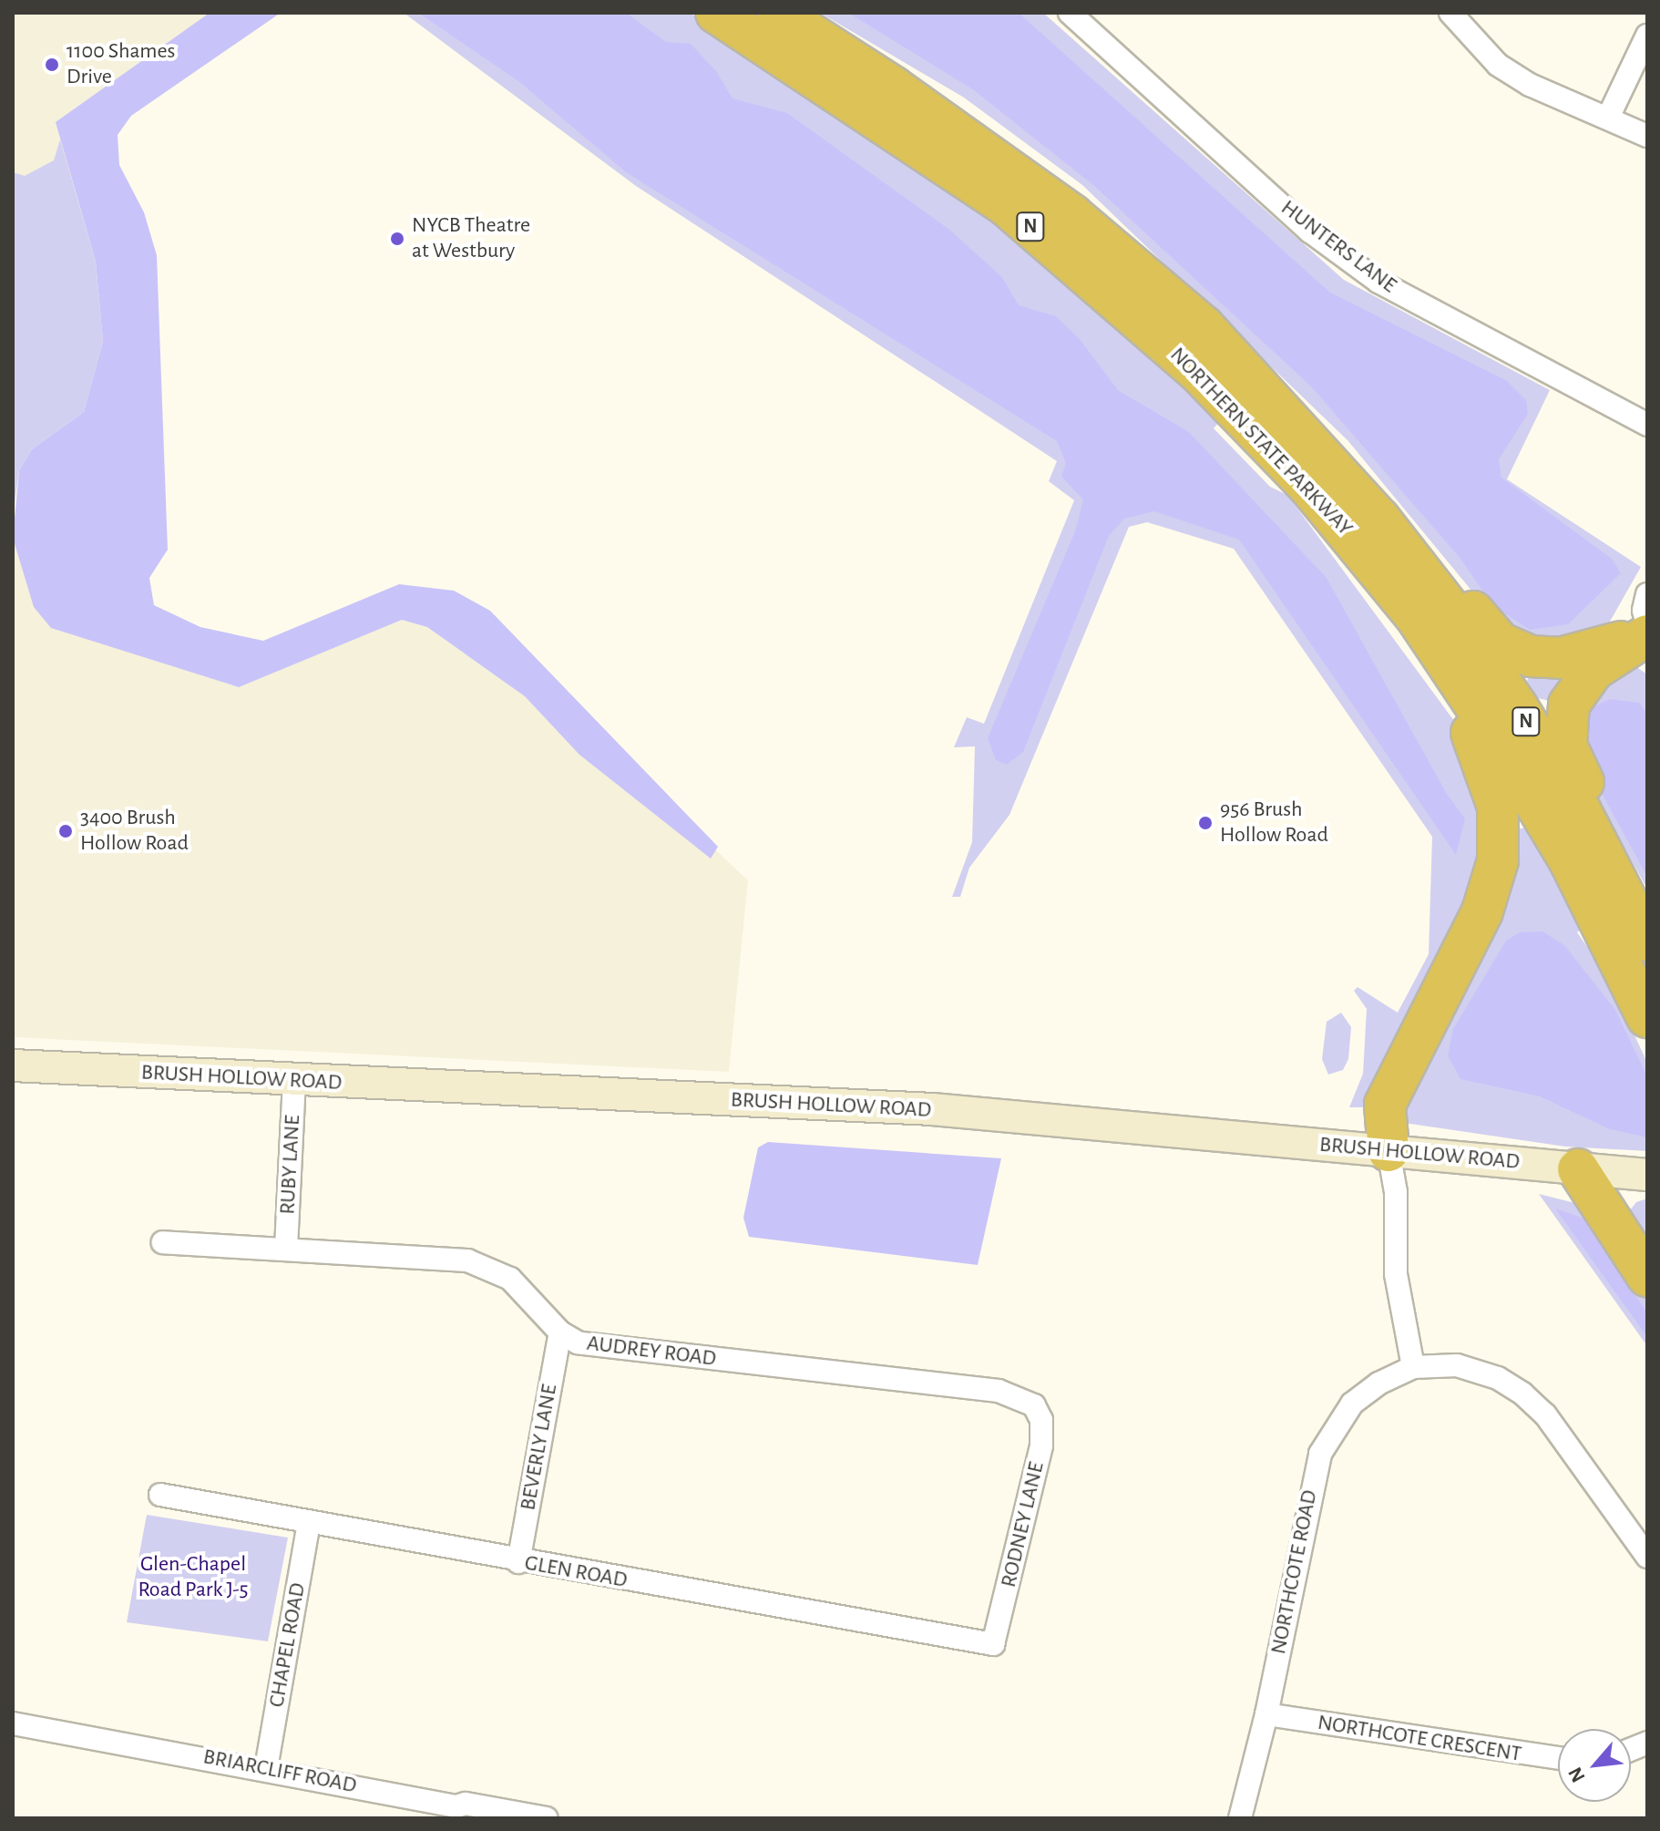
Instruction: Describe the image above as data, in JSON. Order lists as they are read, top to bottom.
{
  "streets": {
    "highway": ["N", "NORTHERN STATE PARKWAY"],
    "main road": ["BRUSH HOLLOW ROAD"],
    "street": [
      "HUNTERS LANE",
      "RUBY LANE",
      "AUDREY ROAD",
      "BEVERLY LANE",
      "RODNEY LANE",
      "GLEN ROAD",
      "NORTHCOTE ROAD",
      "CHAPEL ROAD",
      "NORTHCOTE CRESCENT",
      "BRIARCLIFF ROAD"
    ]
  },
  "crossings": [
    ["BRUSH HOLLOW ROAD", "RUBY LANE"],
    ["RUBY LANE", "AUDREY ROAD"],
    ["AUDREY ROAD", "BEVERLY LANE"],
    ["AUDREY ROAD", "RODNEY LANE"],
    ["BEVERLY LANE", "GLEN ROAD"],
    ["RODNEY LANE", "GLEN ROAD"],
    ["GLEN ROAD", "CHAPEL ROAD"],
    ["NORTHCOTE ROAD", "NORTHCOTE CRESCENT"],
    ["CHAPEL ROAD", "BRIARCLIFF ROAD"]
  ],
  "parks": ["Glen-Chapel Road Park J-5"],
  "places": [
    "1100 Shames Drive",
    "NYCB Theatre at Westbury",
    "956 Brush Hollow Road",
    "3400 Brush Hollow Road"
  ],
  "north": "bottom left"
}
